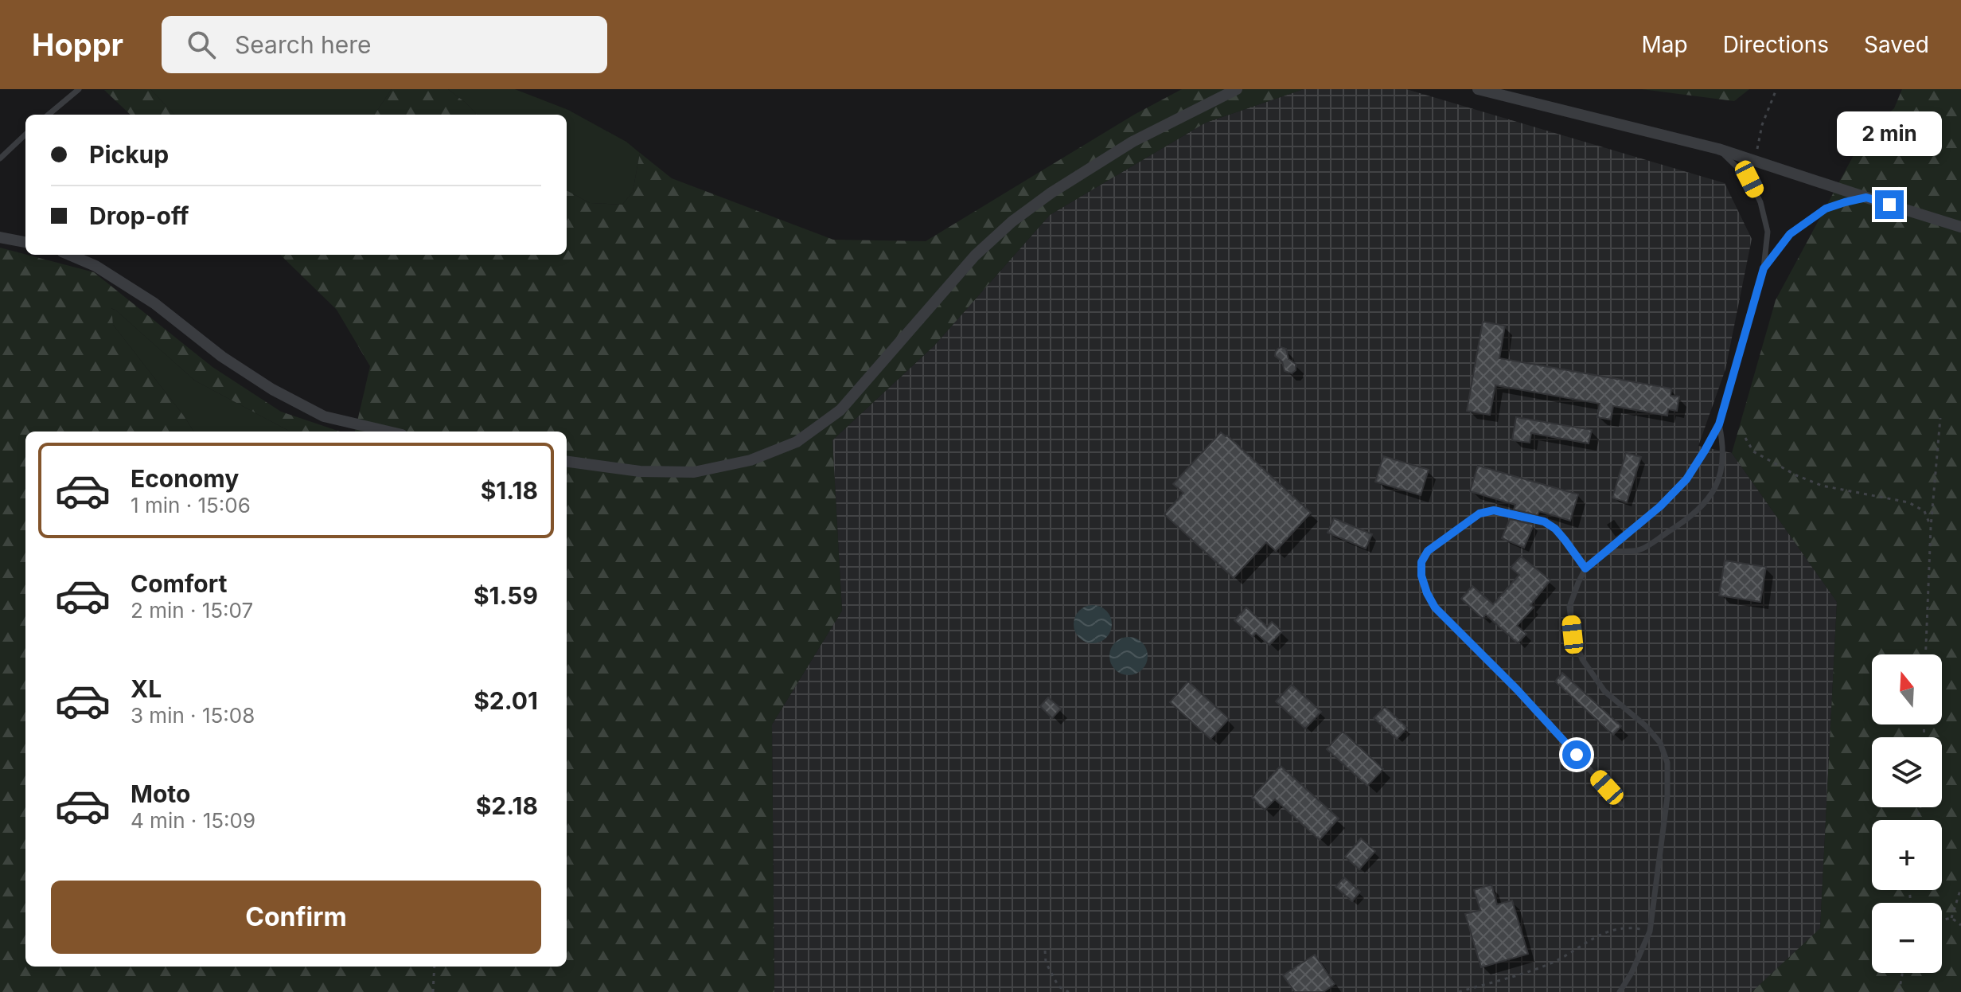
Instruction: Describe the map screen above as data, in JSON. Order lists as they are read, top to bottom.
{
  "north": "top",
  "page": {
    "header": "Hoppr",
    "search": "Search here",
    "nav": ["Map", "Directions", "Saved"],
    "bubble": "2 min",
    "banner": ["Pickup", "Drop-off"],
    "list": [
      {
        "name": "Economy",
        "note": "1 min · 15:06",
        "value": "$1.18"
      },
      {
        "name": "Comfort",
        "note": "2 min · 15:07",
        "value": "$1.59"
      },
      {
        "name": "XL",
        "note": "3 min · 15:08",
        "value": "$2.01"
      },
      {
        "name": "Moto",
        "note": "4 min · 15:09",
        "value": "$2.18"
      }
    ],
    "map_buttons": ["+", "−"],
    "buttons": "Confirm"
  }
}
